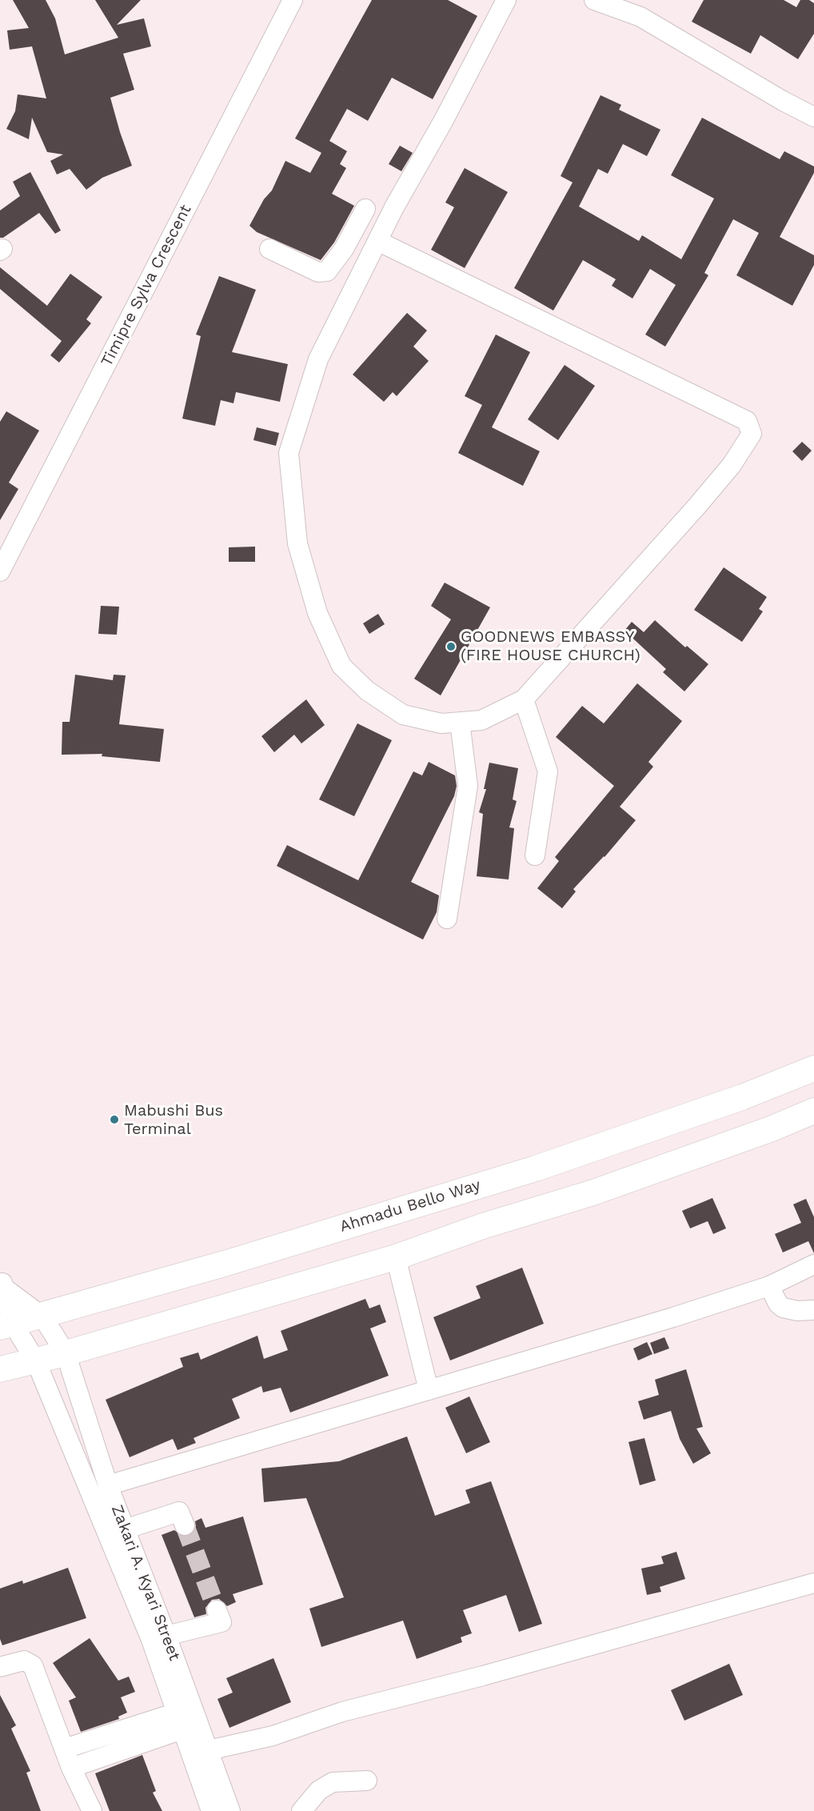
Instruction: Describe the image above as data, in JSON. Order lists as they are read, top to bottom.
{
  "streets": {
    "main road": ["Ahmadu Bello Way"],
    "street": ["Timipre Sylva Crescent", "Zakari A. Kyari Street"]
  },
  "places": ["GOODNEWS EMBASSY (FIRE HOUSE CHURCH)", "Mabushi Bus Terminal"]
}
